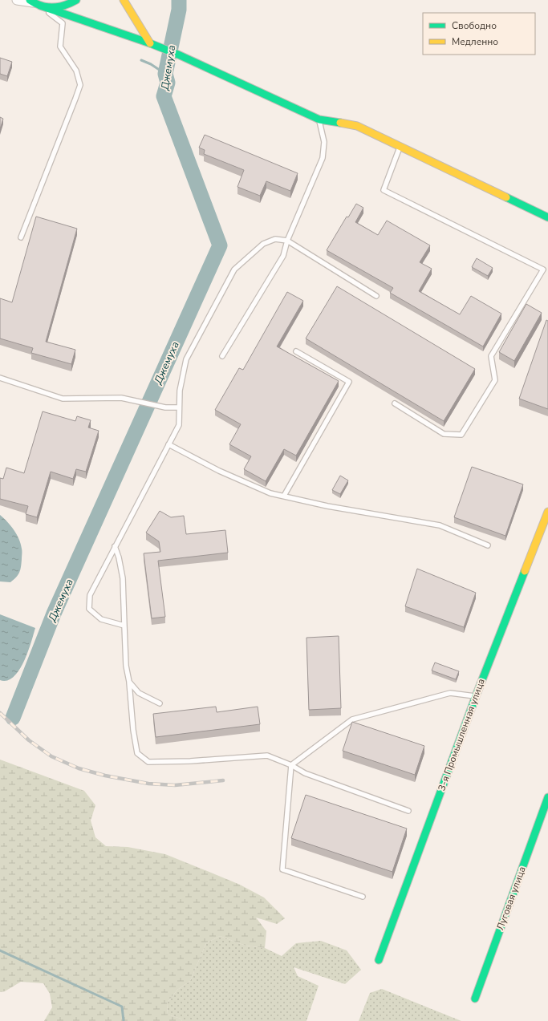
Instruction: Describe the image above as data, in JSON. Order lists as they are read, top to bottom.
{
  "streets": {
    "street": ["3-я Промышленная улица", "Луговая улица"]
  },
  "water": ["Джемуха"],
  "legend": ["Свободно", "Медленно"]
}
